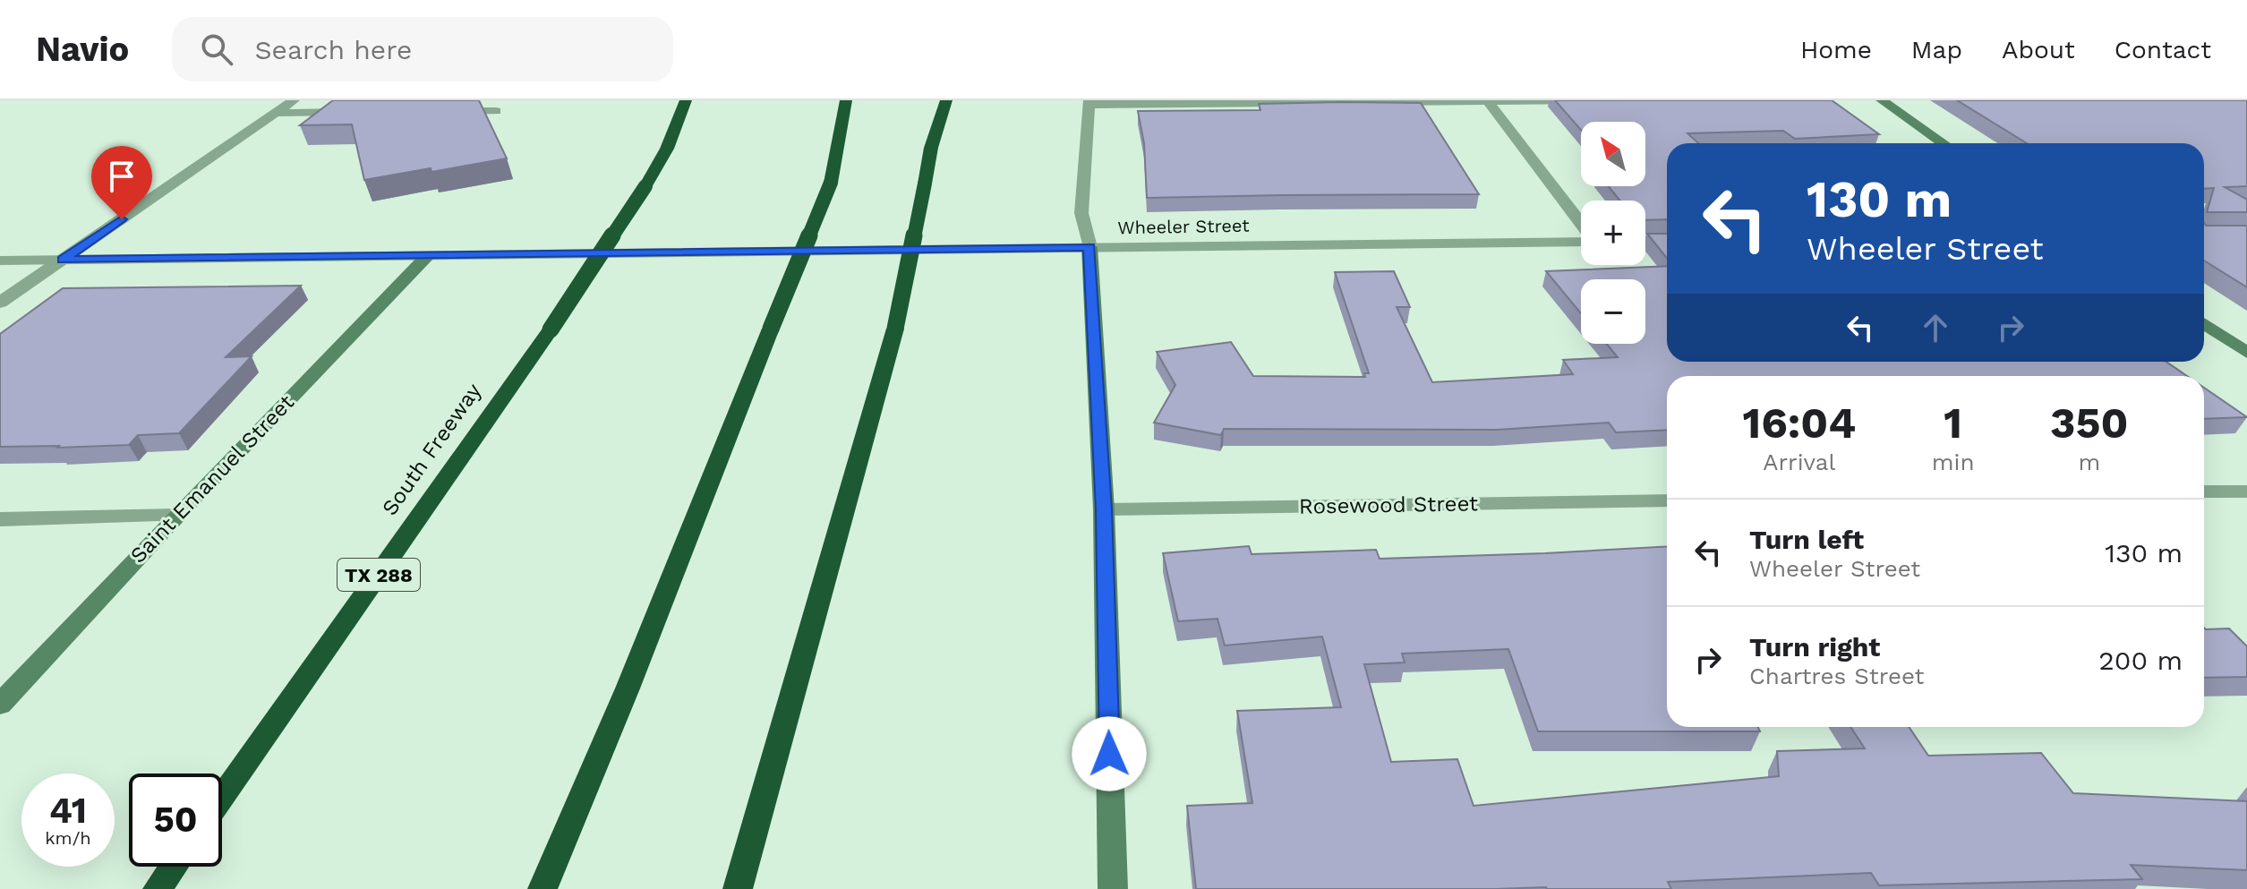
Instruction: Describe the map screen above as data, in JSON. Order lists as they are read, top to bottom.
{
  "streets": {
    "highway": ["South Freeway", "TX 288"],
    "main road": ["Saint Emanuel Street"],
    "street": ["Wheeler Street", "Rosewood Street"]
  },
  "crossings": [
    ["Wheeler Street", "Saint Emanuel Street"]
  ],
  "north": "top left",
  "page": {
    "header": "Navio",
    "search": "Search here",
    "nav": [
      "Home",
      "Map",
      "About",
      "Contact"
    ],
    "map_buttons": ["+", "−"],
    "turn": ["130 m", "Wheeler Street"],
    "eta": [
      "16:04",
      "Arrival",
      "1",
      "min",
      "350",
      "m"
    ],
    "list": [
      {
        "name": "Turn left",
        "note": "Wheeler Street",
        "value": "130 m"
      },
      {
        "name": "Turn right",
        "note": "Chartres Street",
        "value": "200 m"
      }
    ],
    "speed": "41 km/h",
    "limit": "50"
  }
}
